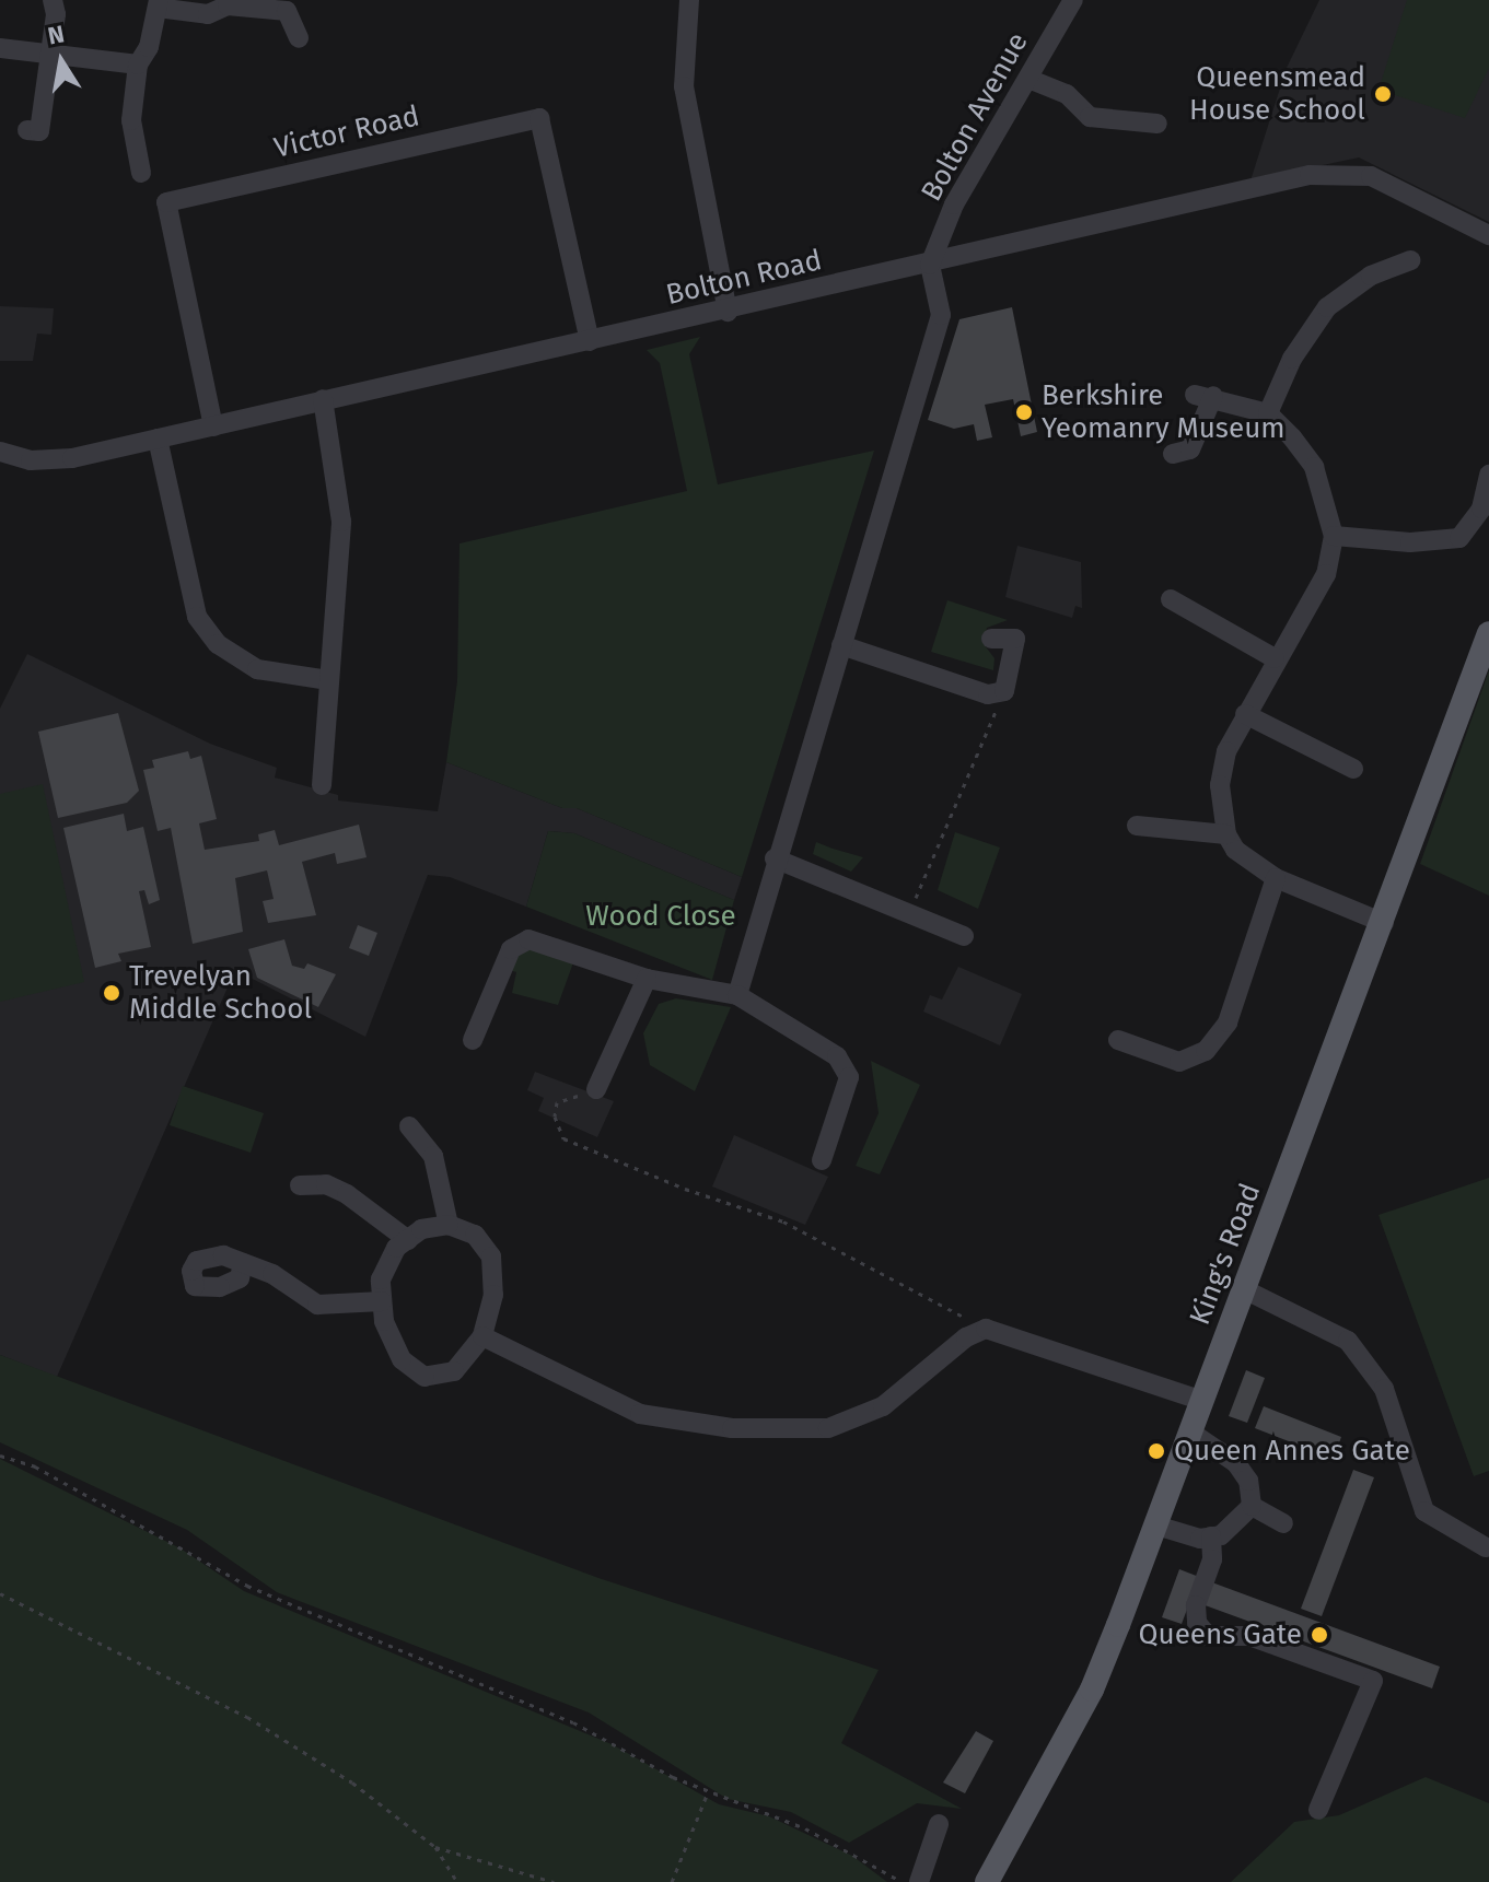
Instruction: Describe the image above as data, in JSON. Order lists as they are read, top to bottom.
{
  "streets": {
    "main road": ["King's Road"],
    "street": ["Bolton Avenue", "Victor Road", "Bolton Road"]
  },
  "crossings": [
    ["Bolton Avenue", "Bolton Road"],
    ["Victor Road", "Bolton Road"]
  ],
  "parks": ["Wood Close"],
  "places": [
    "Queensmead House School",
    "Berkshire Yeomanry Museum",
    "Trevelyan Middle School",
    "Queen Annes Gate",
    "Queens Gate"
  ],
  "north": "top"
}
